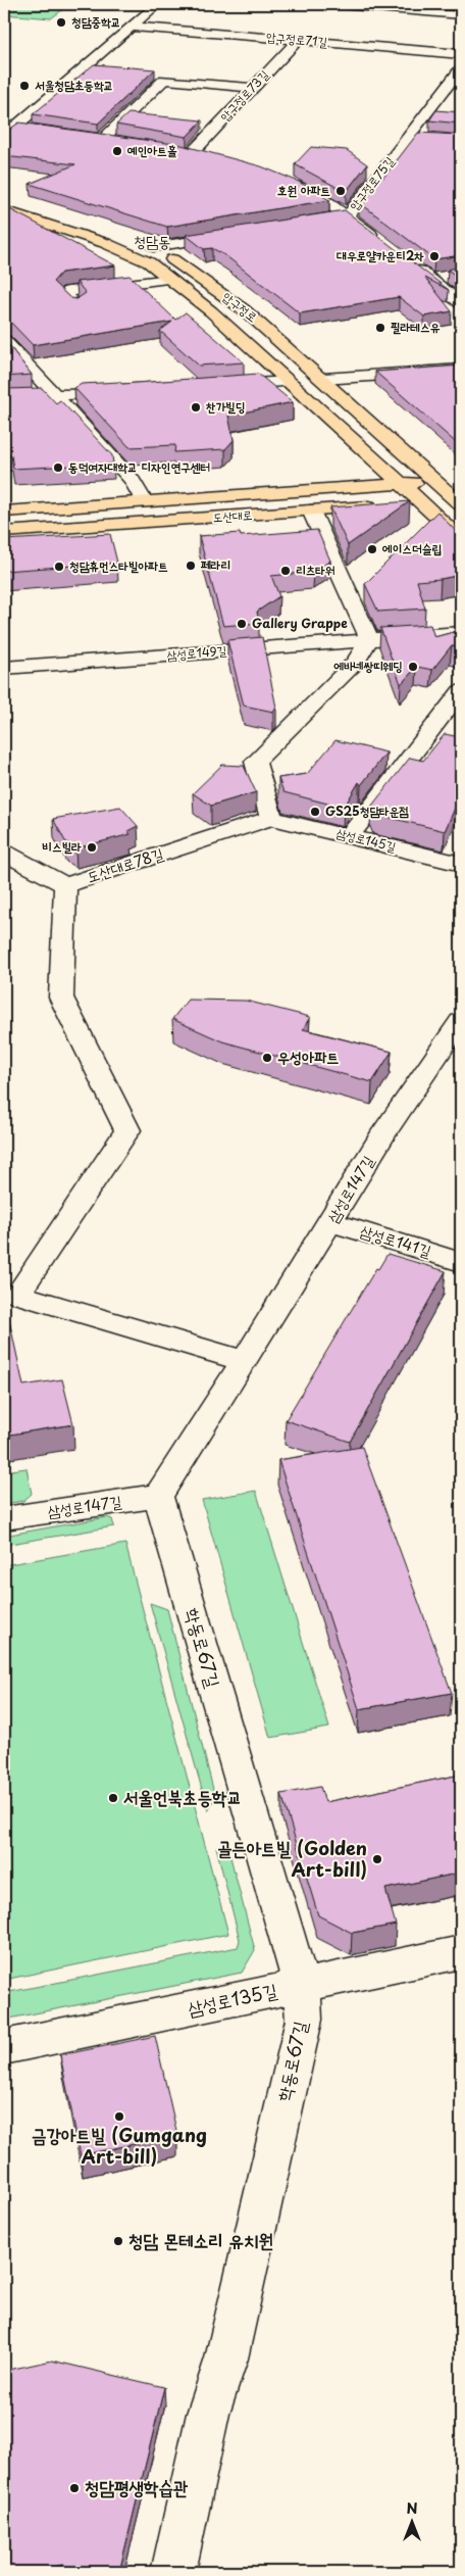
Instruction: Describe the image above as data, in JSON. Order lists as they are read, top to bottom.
{
  "streets": {
    "main road": ["압구정로", "도산대로"],
    "street": [
      "압구정로71길",
      "압구정로73길",
      "압구정로75길",
      "삼성로149길",
      "삼성로145길",
      "도산대로78길",
      "삼성로147길",
      "삼성로141길",
      "학동로67길",
      "삼성로135길"
    ]
  },
  "crossings": [
    ["압구정로71길", "압구정로73길"],
    ["압구정로", "도산대로"],
    ["삼성로145길", "도산대로78길"],
    ["삼성로147길", "삼성로141길"],
    ["삼성로147길", "학동로67길"],
    ["학동로67길", "삼성로135길"]
  ],
  "districts": ["청담동"],
  "places": [
    "청담중학교",
    "서울청담초등학교",
    "예인아트홀",
    "호원 아파트",
    "대우로얄카운티2차",
    "필라테스유",
    "찬가빌딩",
    "동덕여자대학교 디자인연구센터",
    "에이스더슬립",
    "페라리",
    "청담휴먼스타빌아파트",
    "리츠타워",
    "Gallery Grappe",
    "에바네쌍띠웨딩",
    "GS25청담타운점",
    "비스빌라",
    "우성아파트",
    "서울언북초등학교",
    "골든아트빌 (Golden Art-bill)",
    "금강아트빌 (Gumgang Art-bill)",
    "청담 몬테소리 유치원",
    "청담평생학습관"
  ],
  "north": "top"
}
